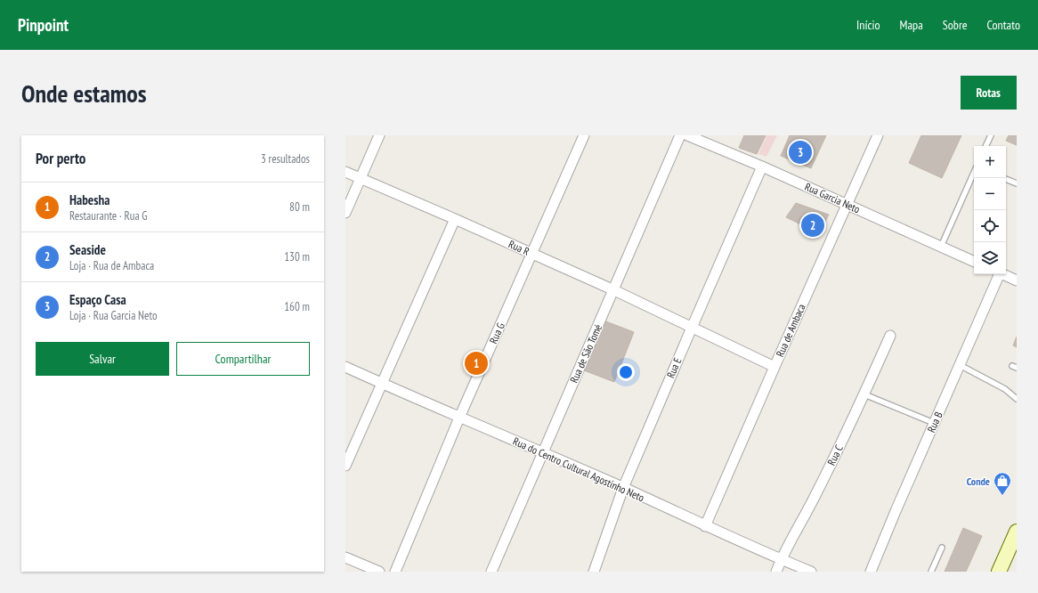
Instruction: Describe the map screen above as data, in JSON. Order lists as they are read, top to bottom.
{
  "streets": {
    "street": [
      "Rua Garcia Neto",
      "Rua R",
      "Rua de Ambaca",
      "Rua G",
      "Rua de São Tomé",
      "Rua E",
      "Rua B",
      "Rua C",
      "Rua do Centro Cultural Agostinho Neto"
    ]
  },
  "crossings": [
    ["Rua Garcia Neto", "Rua de Ambaca"],
    ["Rua Garcia Neto", "Rua E"],
    ["Rua R", "Rua de Ambaca"],
    ["Rua R", "Rua G"],
    ["Rua R", "Rua de São Tomé"],
    ["Rua R", "Rua E"],
    ["Rua de Ambaca", "Rua do Centro Cultural Agostinho Neto"],
    ["Rua G", "Rua do Centro Cultural Agostinho Neto"],
    ["Rua de São Tomé", "Rua do Centro Cultural Agostinho Neto"],
    ["Rua E", "Rua do Centro Cultural Agostinho Neto"],
    ["Rua C", "Rua do Centro Cultural Agostinho Neto"]
  ],
  "places": {
    "shop": ["Conde"]
  },
  "page": {
    "header": "Pinpoint",
    "nav": [
      "Início",
      "Mapa",
      "Sobre",
      "Contato"
    ],
    "buttons": [
      "Rotas",
      ["Salvar", "Compartilhar"]
    ],
    "title": "Onde estamos",
    "heading": ["Por perto", "3 resultados"],
    "pins": ["3", "2", "1"],
    "map_buttons": ["+", "−"],
    "list": [
      {
        "mark": "1",
        "name": "Habesha",
        "note": "Restaurante · Rua G",
        "value": "80 m"
      },
      {
        "mark": "2",
        "name": "Seaside",
        "note": "Loja · Rua de Ambaca",
        "value": "130 m"
      },
      {
        "mark": "3",
        "name": "Espaço Casa",
        "note": "Loja · Rua Garcia Neto",
        "value": "160 m"
      }
    ]
  }
}
